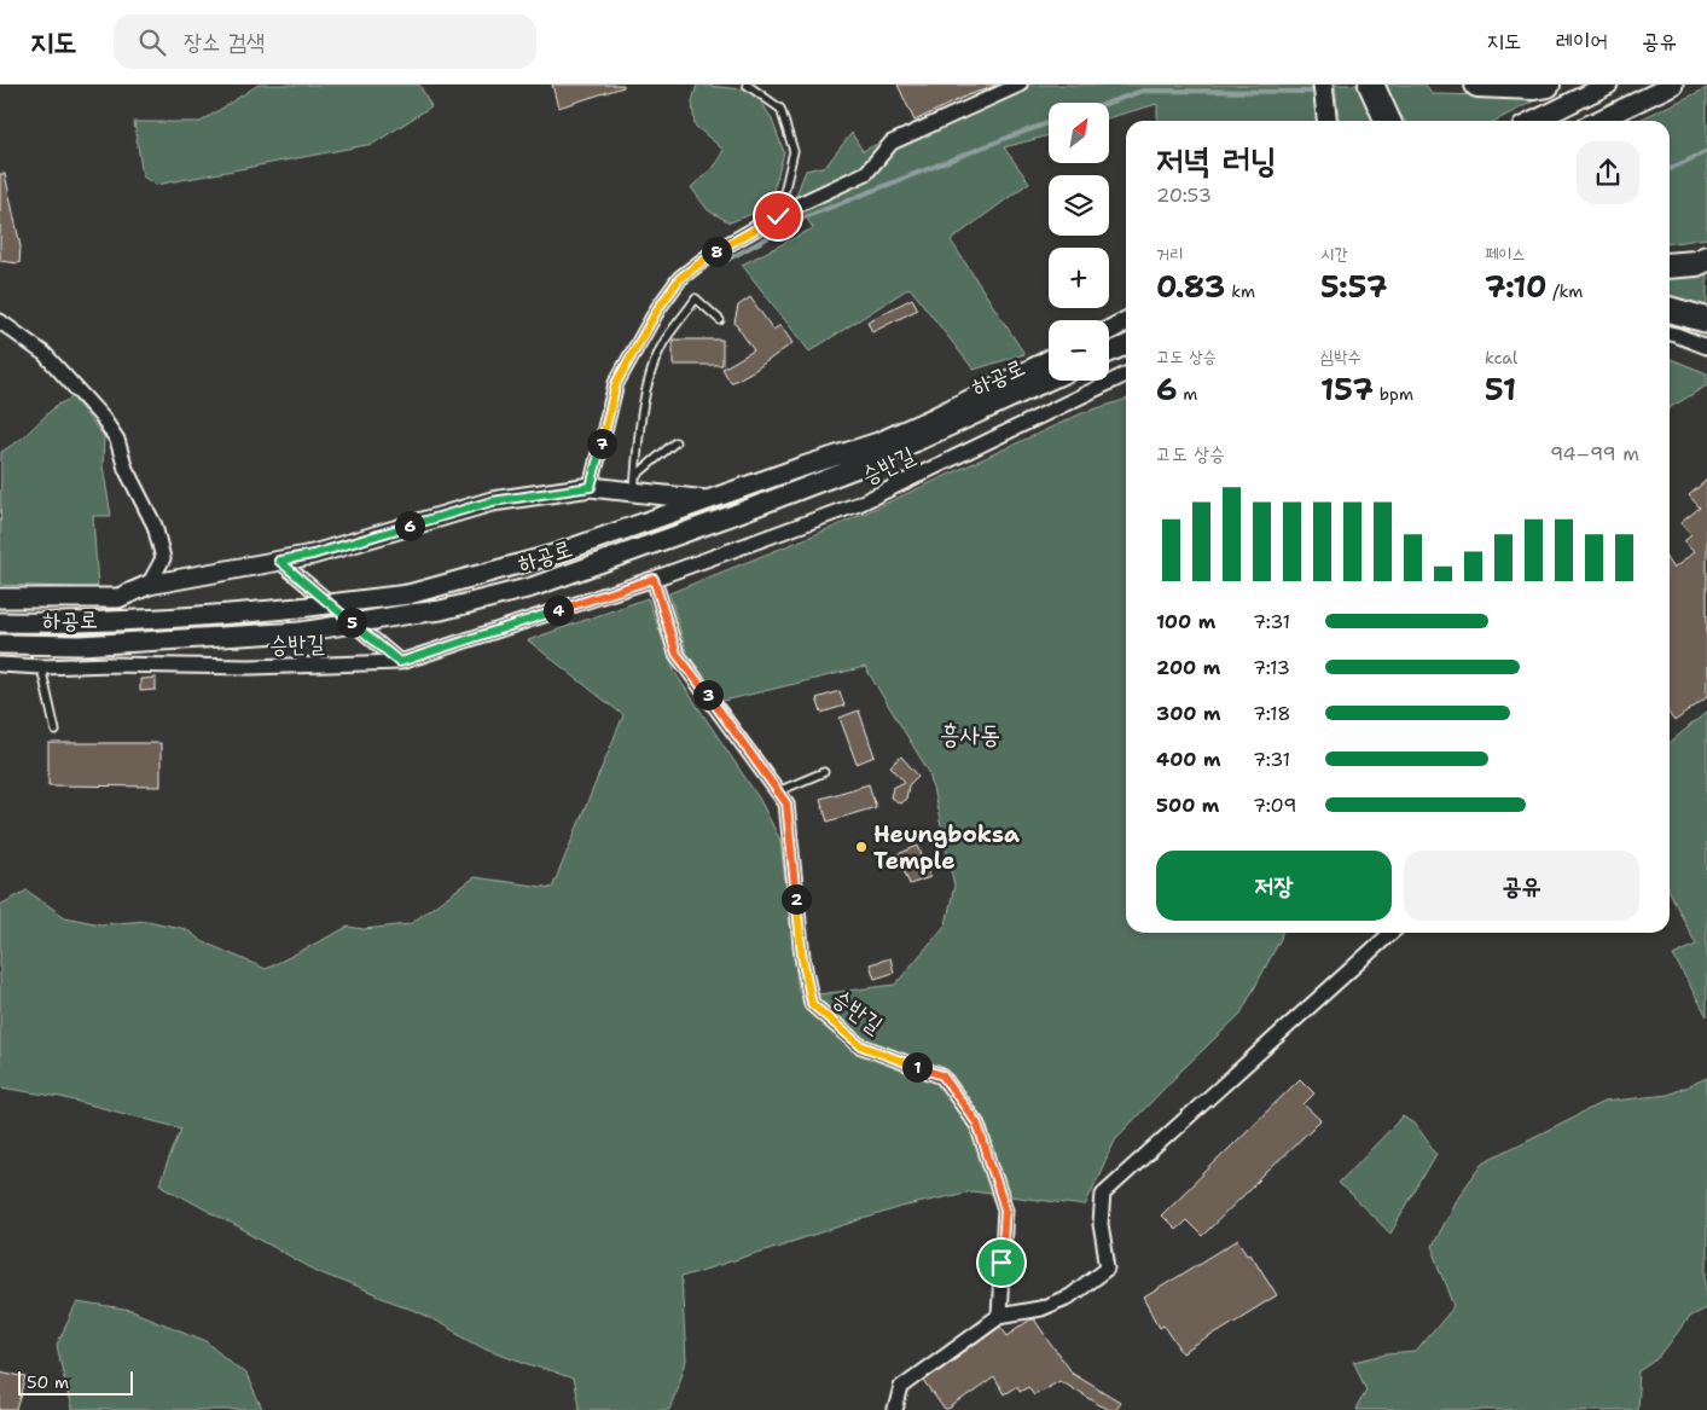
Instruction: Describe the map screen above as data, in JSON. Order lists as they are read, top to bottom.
{
  "streets": {
    "street": ["하공로", "승반길"]
  },
  "districts": ["흥사동"],
  "places": ["Heungboksa Temple"],
  "scale_bar": "50 m",
  "north": "top right",
  "page": {
    "header": "지도",
    "search": "장소 검색",
    "nav": ["지도", "레이어", "공유"],
    "map_buttons": ["+", "−"],
    "heading": ["저녁 러닝", "20:53"],
    "stats": [
      ["거리", "0.83 km"],
      ["시간", "5:57"],
      ["페이스", "7:10 /km"],
      ["고도 상승", "6 m"],
      ["심박수", "157 bpm"],
      ["kcal", "51"]
    ],
    "pins": [
      "8",
      "7",
      "6",
      "4",
      "5",
      "3",
      "2",
      "1"
    ],
    "chart": ["고도 상승", "94–99 m"],
    "list": [
      {
        "name": "100 m",
        "note": "7:31"
      },
      {
        "name": "200 m",
        "note": "7:13"
      },
      {
        "name": "300 m",
        "note": "7:18"
      },
      {
        "name": "400 m",
        "note": "7:31"
      },
      {
        "name": "500 m",
        "note": "7:09"
      }
    ],
    "buttons": ["저장", "공유"],
    "scale": "50 m"
  }
}
